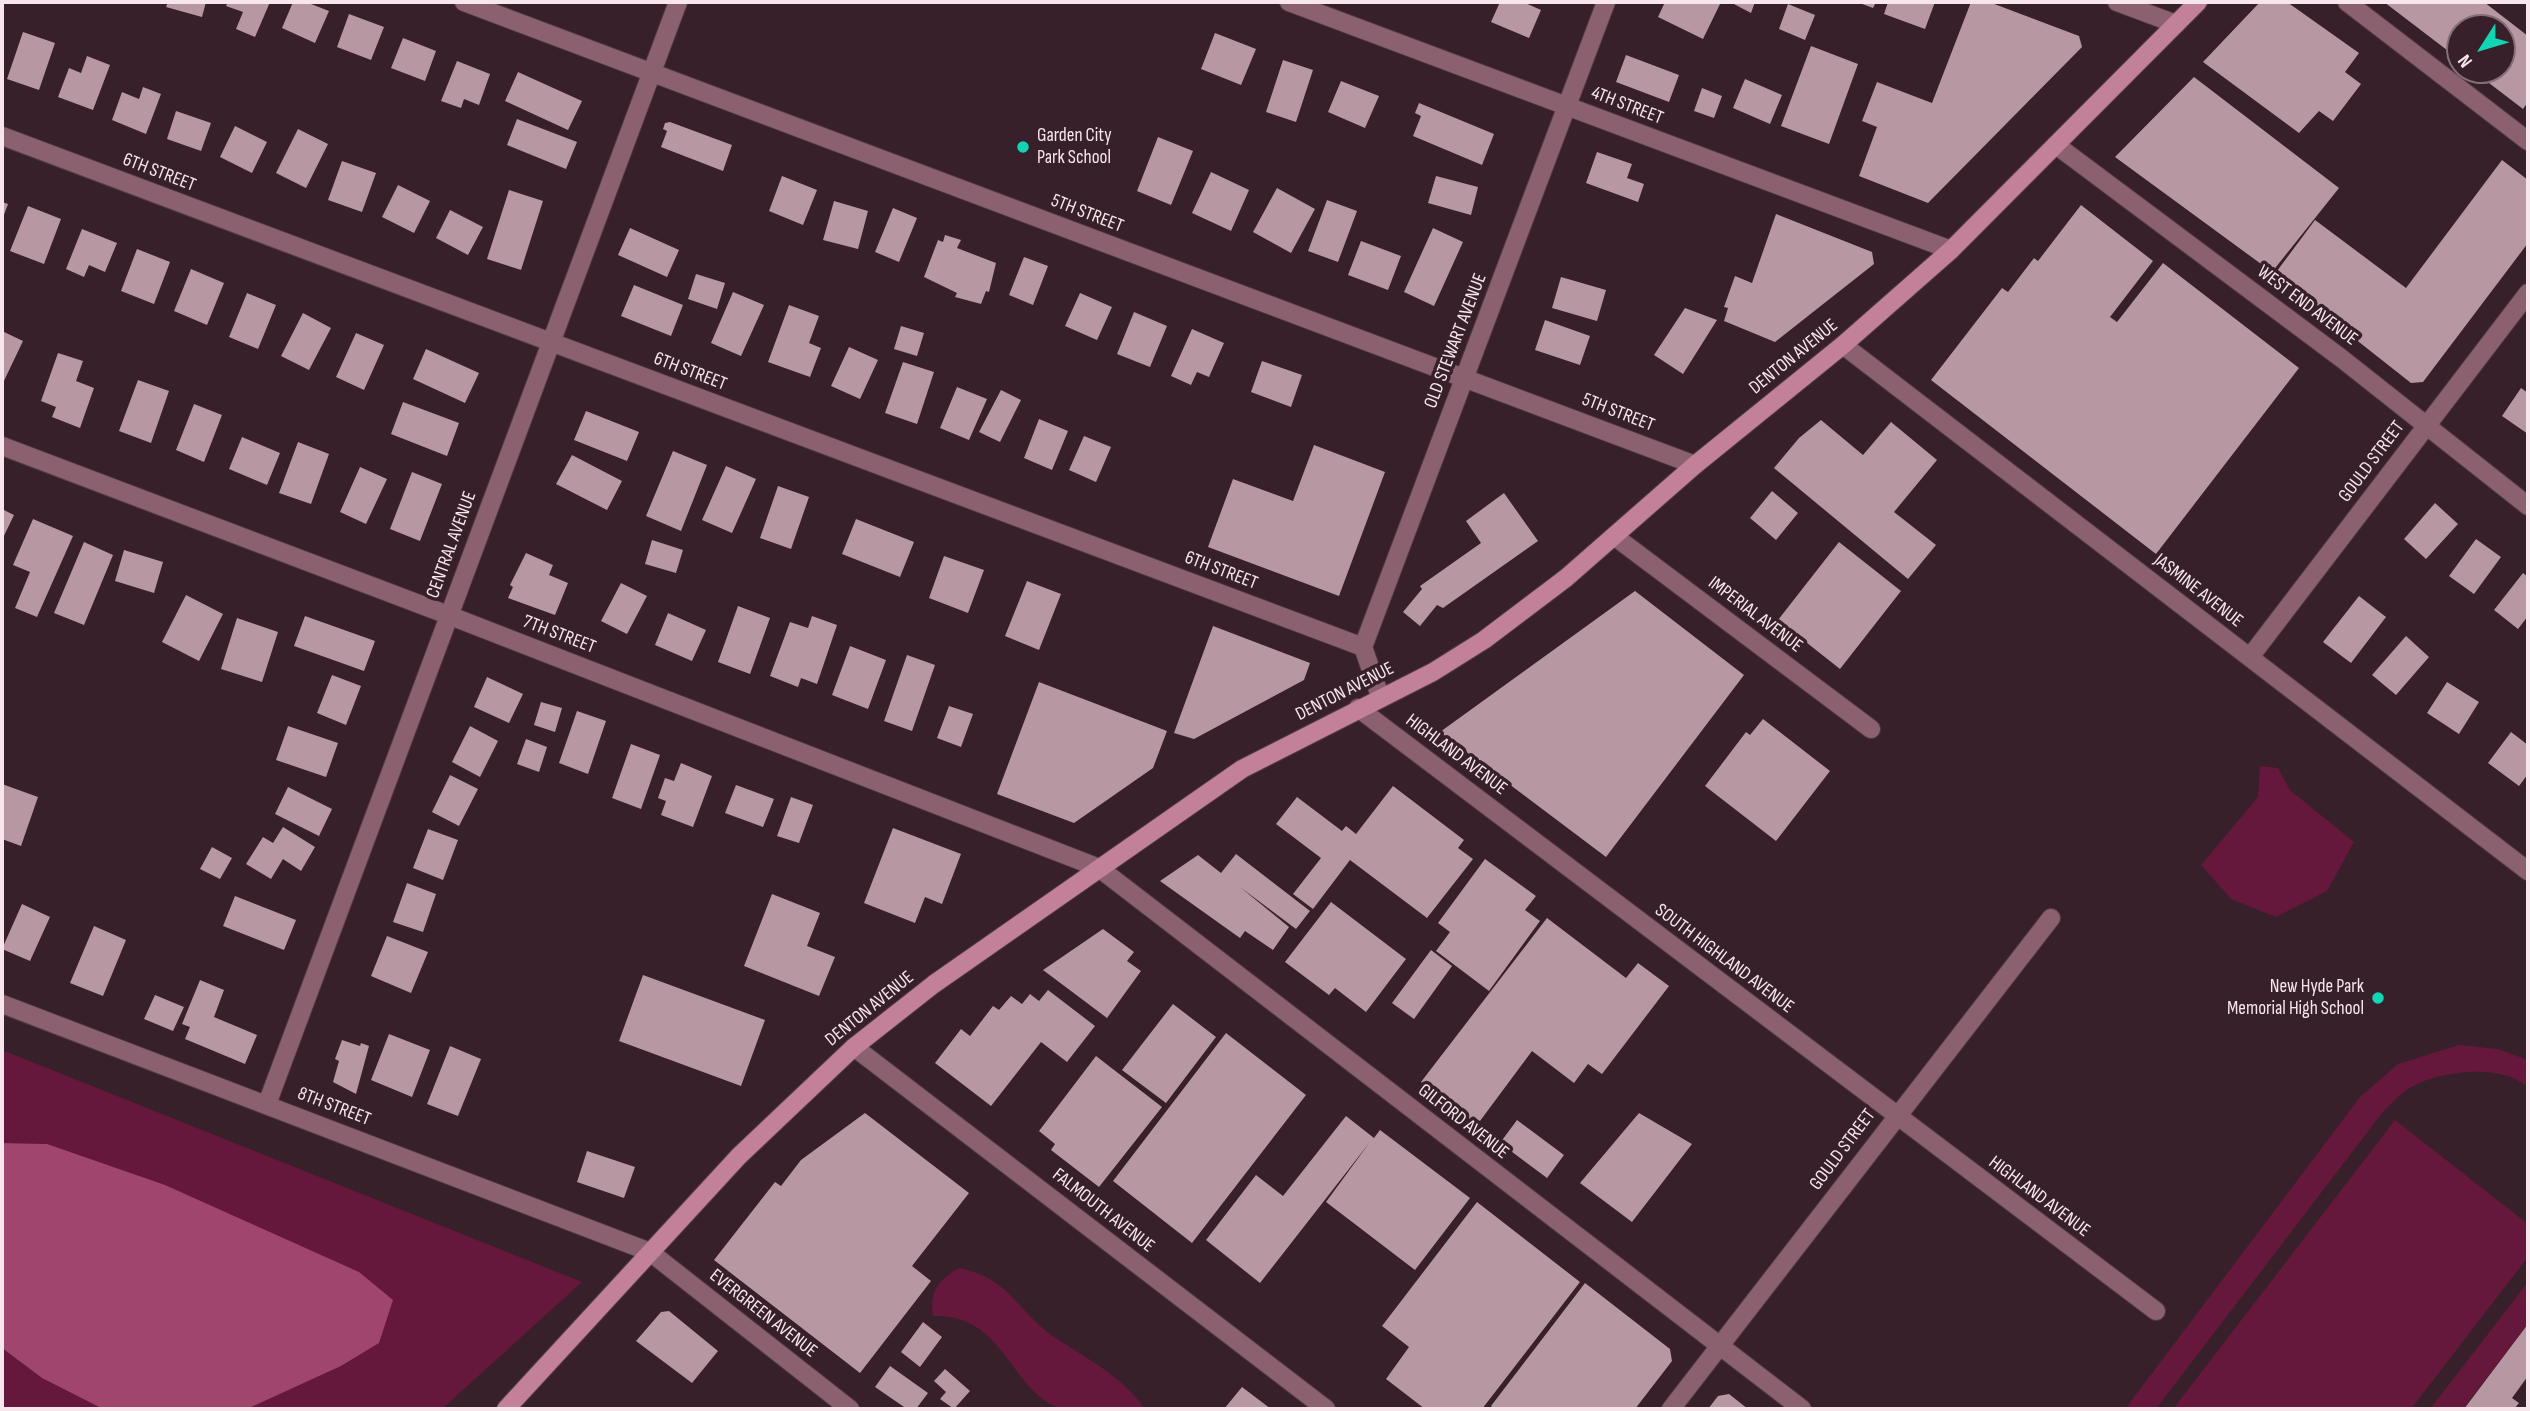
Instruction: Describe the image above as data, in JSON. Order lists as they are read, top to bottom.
{
  "streets": {
    "main road": ["DENTON AVENUE"],
    "street": [
      "4TH STREET",
      "6TH STREET",
      "5TH STREET",
      "WEST END AVENUE",
      "OLD STEWART AVENUE",
      "GOULD STREET",
      "CENTRAL AVENUE",
      "JASMINE AVENUE",
      "IMPERIAL AVENUE",
      "7TH STREET",
      "HIGHLAND AVENUE",
      "SOUTH HIGHLAND AVENUE",
      "8TH STREET",
      "GILFORD AVENUE",
      "FALMOUTH AVENUE",
      "EVERGREEN AVENUE"
    ]
  },
  "crossings": [
    ["4TH STREET", "OLD STEWART AVENUE"],
    ["4TH STREET", "DENTON AVENUE"],
    ["6TH STREET", "OLD STEWART AVENUE"],
    ["6TH STREET", "CENTRAL AVENUE"],
    ["5TH STREET", "OLD STEWART AVENUE"],
    ["5TH STREET", "DENTON AVENUE"],
    ["5TH STREET", "CENTRAL AVENUE"],
    ["WEST END AVENUE", "DENTON AVENUE"],
    ["WEST END AVENUE", "GOULD STREET"],
    ["DENTON AVENUE", "JASMINE AVENUE"],
    ["DENTON AVENUE", "IMPERIAL AVENUE"],
    ["DENTON AVENUE", "7TH STREET"],
    ["DENTON AVENUE", "HIGHLAND AVENUE"],
    ["DENTON AVENUE", "8TH STREET"],
    ["DENTON AVENUE", "GILFORD AVENUE"],
    ["DENTON AVENUE", "FALMOUTH AVENUE"],
    ["DENTON AVENUE", "EVERGREEN AVENUE"],
    ["GOULD STREET", "JASMINE AVENUE"],
    ["GOULD STREET", "HIGHLAND AVENUE"],
    ["GOULD STREET", "SOUTH HIGHLAND AVENUE"],
    ["GOULD STREET", "GILFORD AVENUE"],
    ["CENTRAL AVENUE", "7TH STREET"],
    ["CENTRAL AVENUE", "8TH STREET"],
    ["7TH STREET", "GILFORD AVENUE"],
    ["HIGHLAND AVENUE", "SOUTH HIGHLAND AVENUE"],
    ["8TH STREET", "EVERGREEN AVENUE"]
  ],
  "places": ["Garden City Park School", "New Hyde Park Memorial High School"],
  "north": "bottom left"
}
